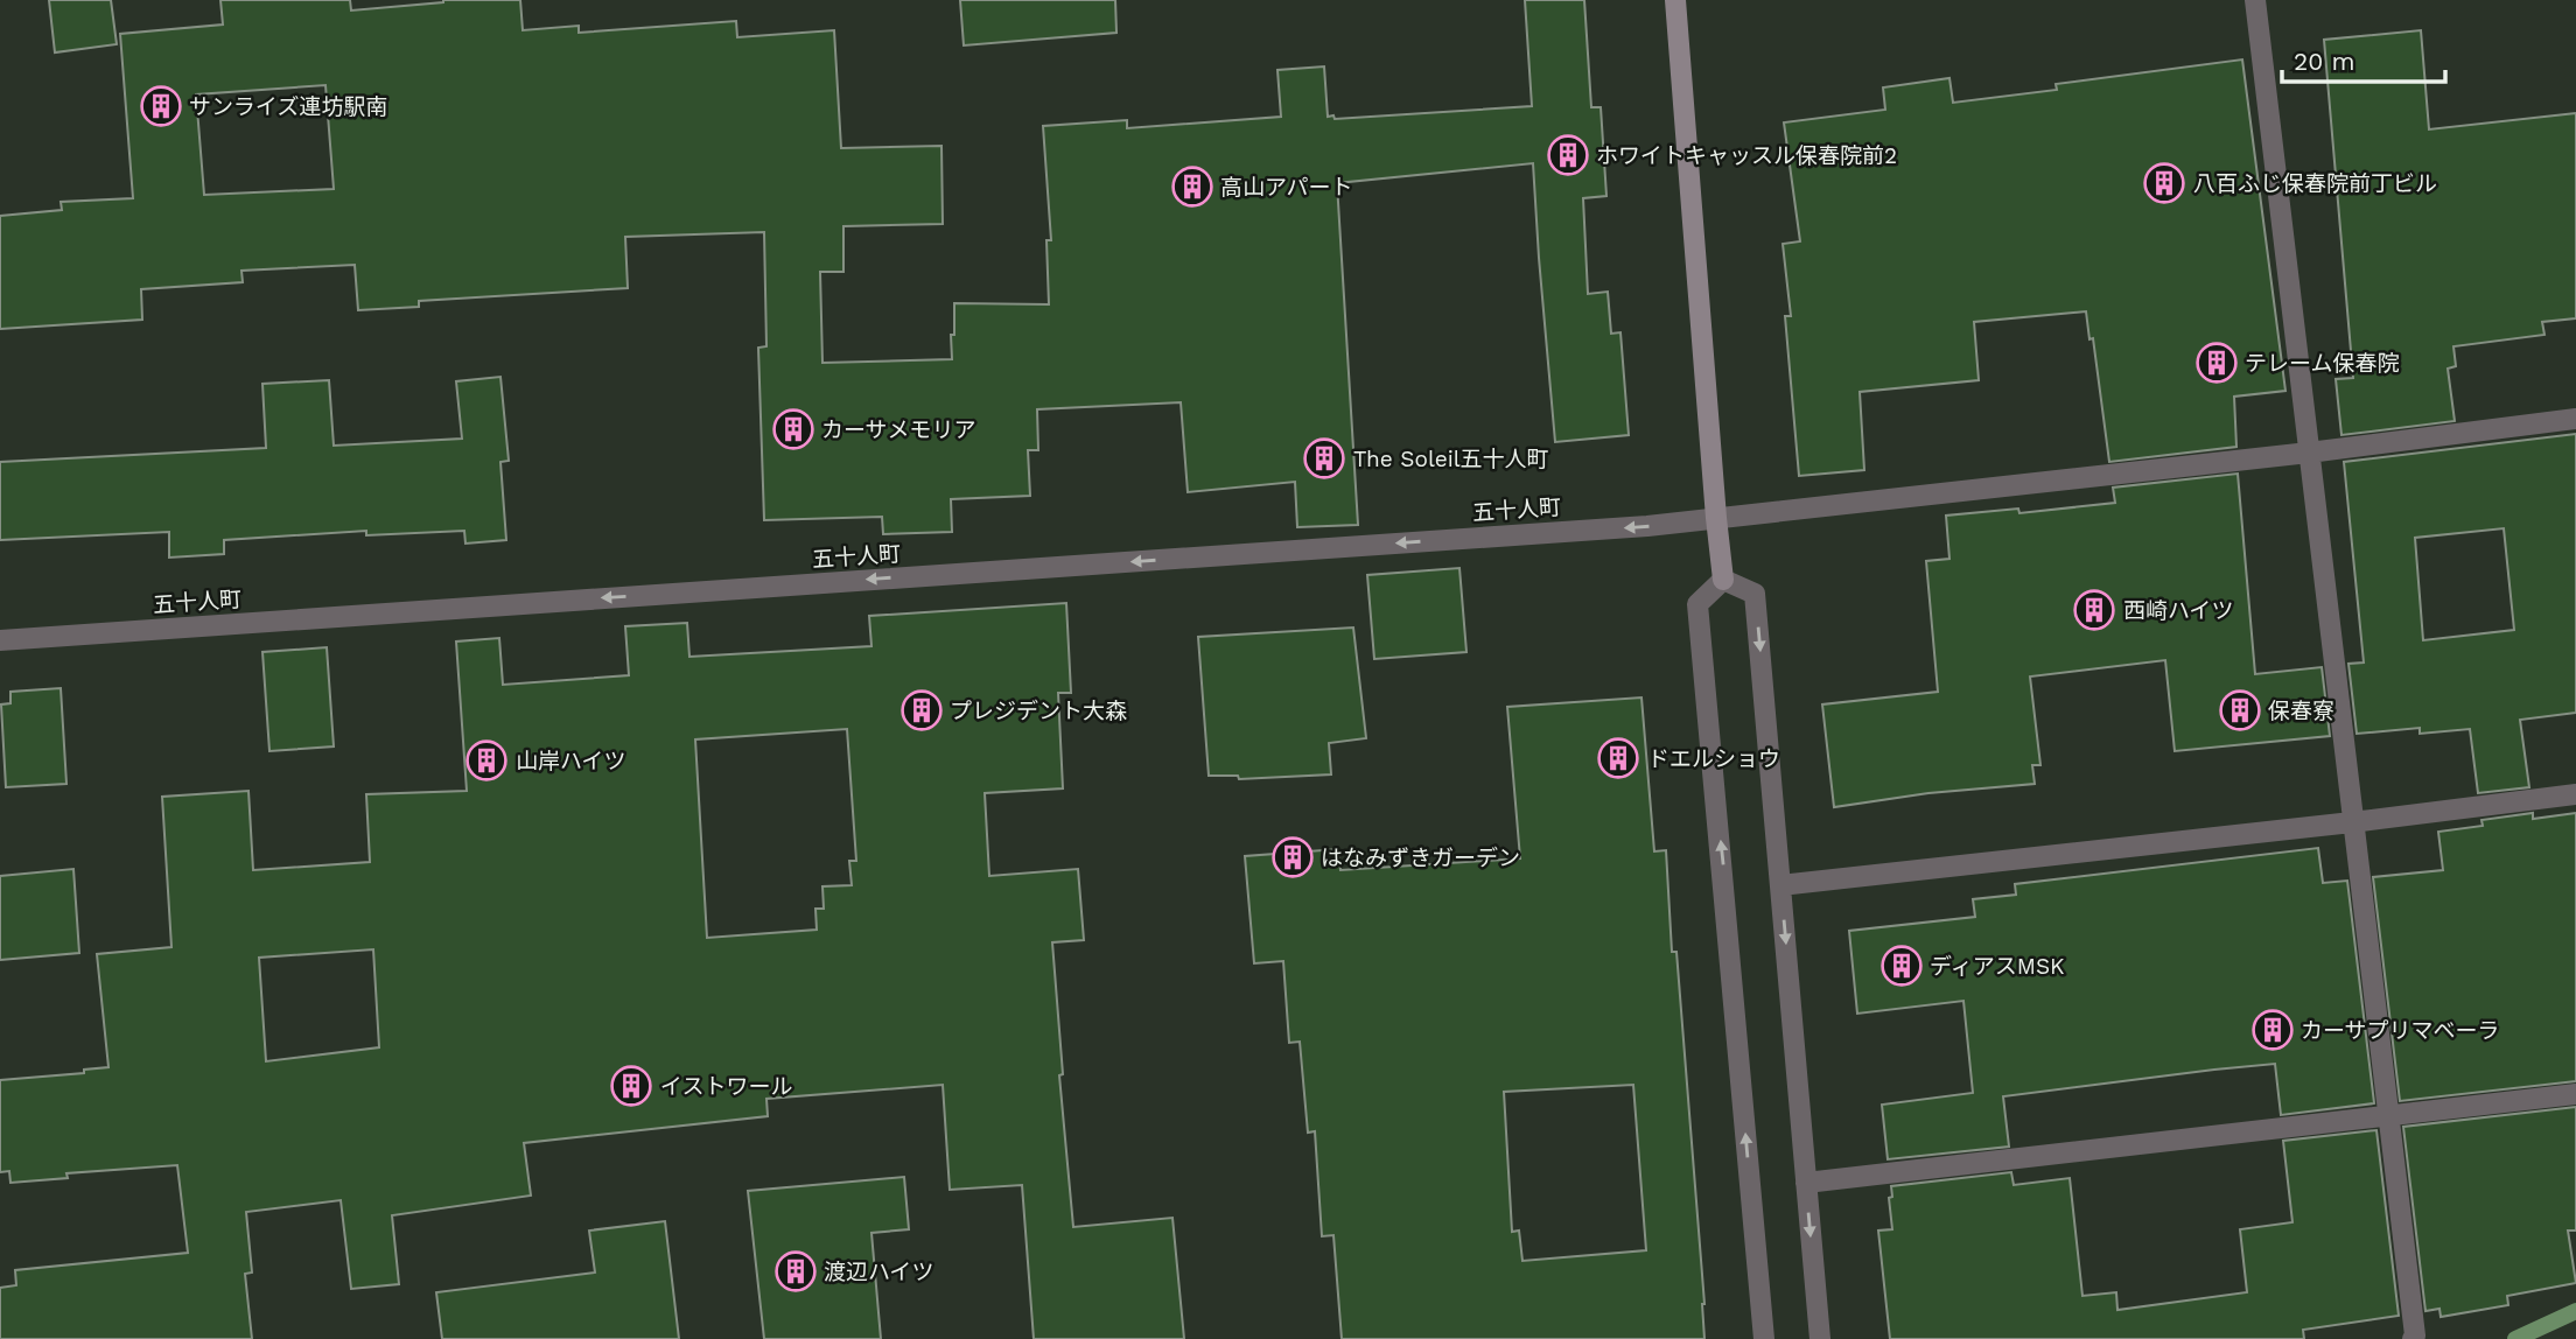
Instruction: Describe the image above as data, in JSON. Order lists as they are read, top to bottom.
{
  "streets": {
    "street": ["五十人町"]
  },
  "one_way": ["五十人町"],
  "places": {
    "building": [
      "サンライズ連坊駅南",
      "ホワイトキャッスル保春院前2",
      "八百ふじ保春院前丁ビル",
      "高山アパート",
      "テレーム保春院",
      "カーサメモリア",
      "The Soleil五十人町",
      "西崎ハイツ",
      "プレジデント大森",
      "保春寮",
      "ドエルショウ",
      "山岸ハイツ",
      "はなみずきガーデン",
      "ディアスMSK",
      "カーサプリマベーラ",
      "イストワール",
      "渡辺ハイツ"
    ]
  },
  "scale_bar": "20 m"
}
